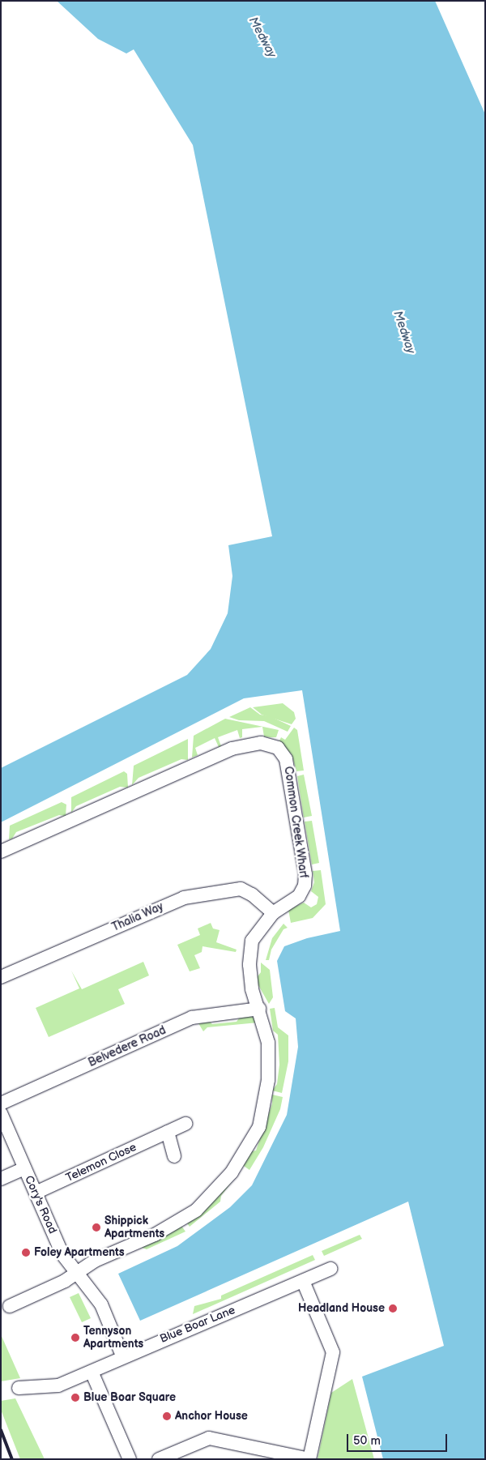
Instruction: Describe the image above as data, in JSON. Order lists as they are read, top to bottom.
{
  "streets": {
    "street": [
      "Common Creek Wharf",
      "Thalia Way",
      "Belvedere Road",
      "Telemon Close",
      "Cory's Road",
      "Blue Boar Lane"
    ]
  },
  "crossings": [
    ["Common Creek Wharf", "Thalia Way"],
    ["Common Creek Wharf", "Belvedere Road"],
    ["Common Creek Wharf", "Cory's Road"],
    ["Telemon Close", "Cory's Road"],
    ["Cory's Road", "Blue Boar Lane"]
  ],
  "water": ["Medway"],
  "places": [
    "Shippick Apartments",
    "Foley Apartments",
    "Headland House",
    "Tennyson Apartments",
    "Blue Boar Square",
    "Anchor House"
  ],
  "scale_bar": "50 m"
}
